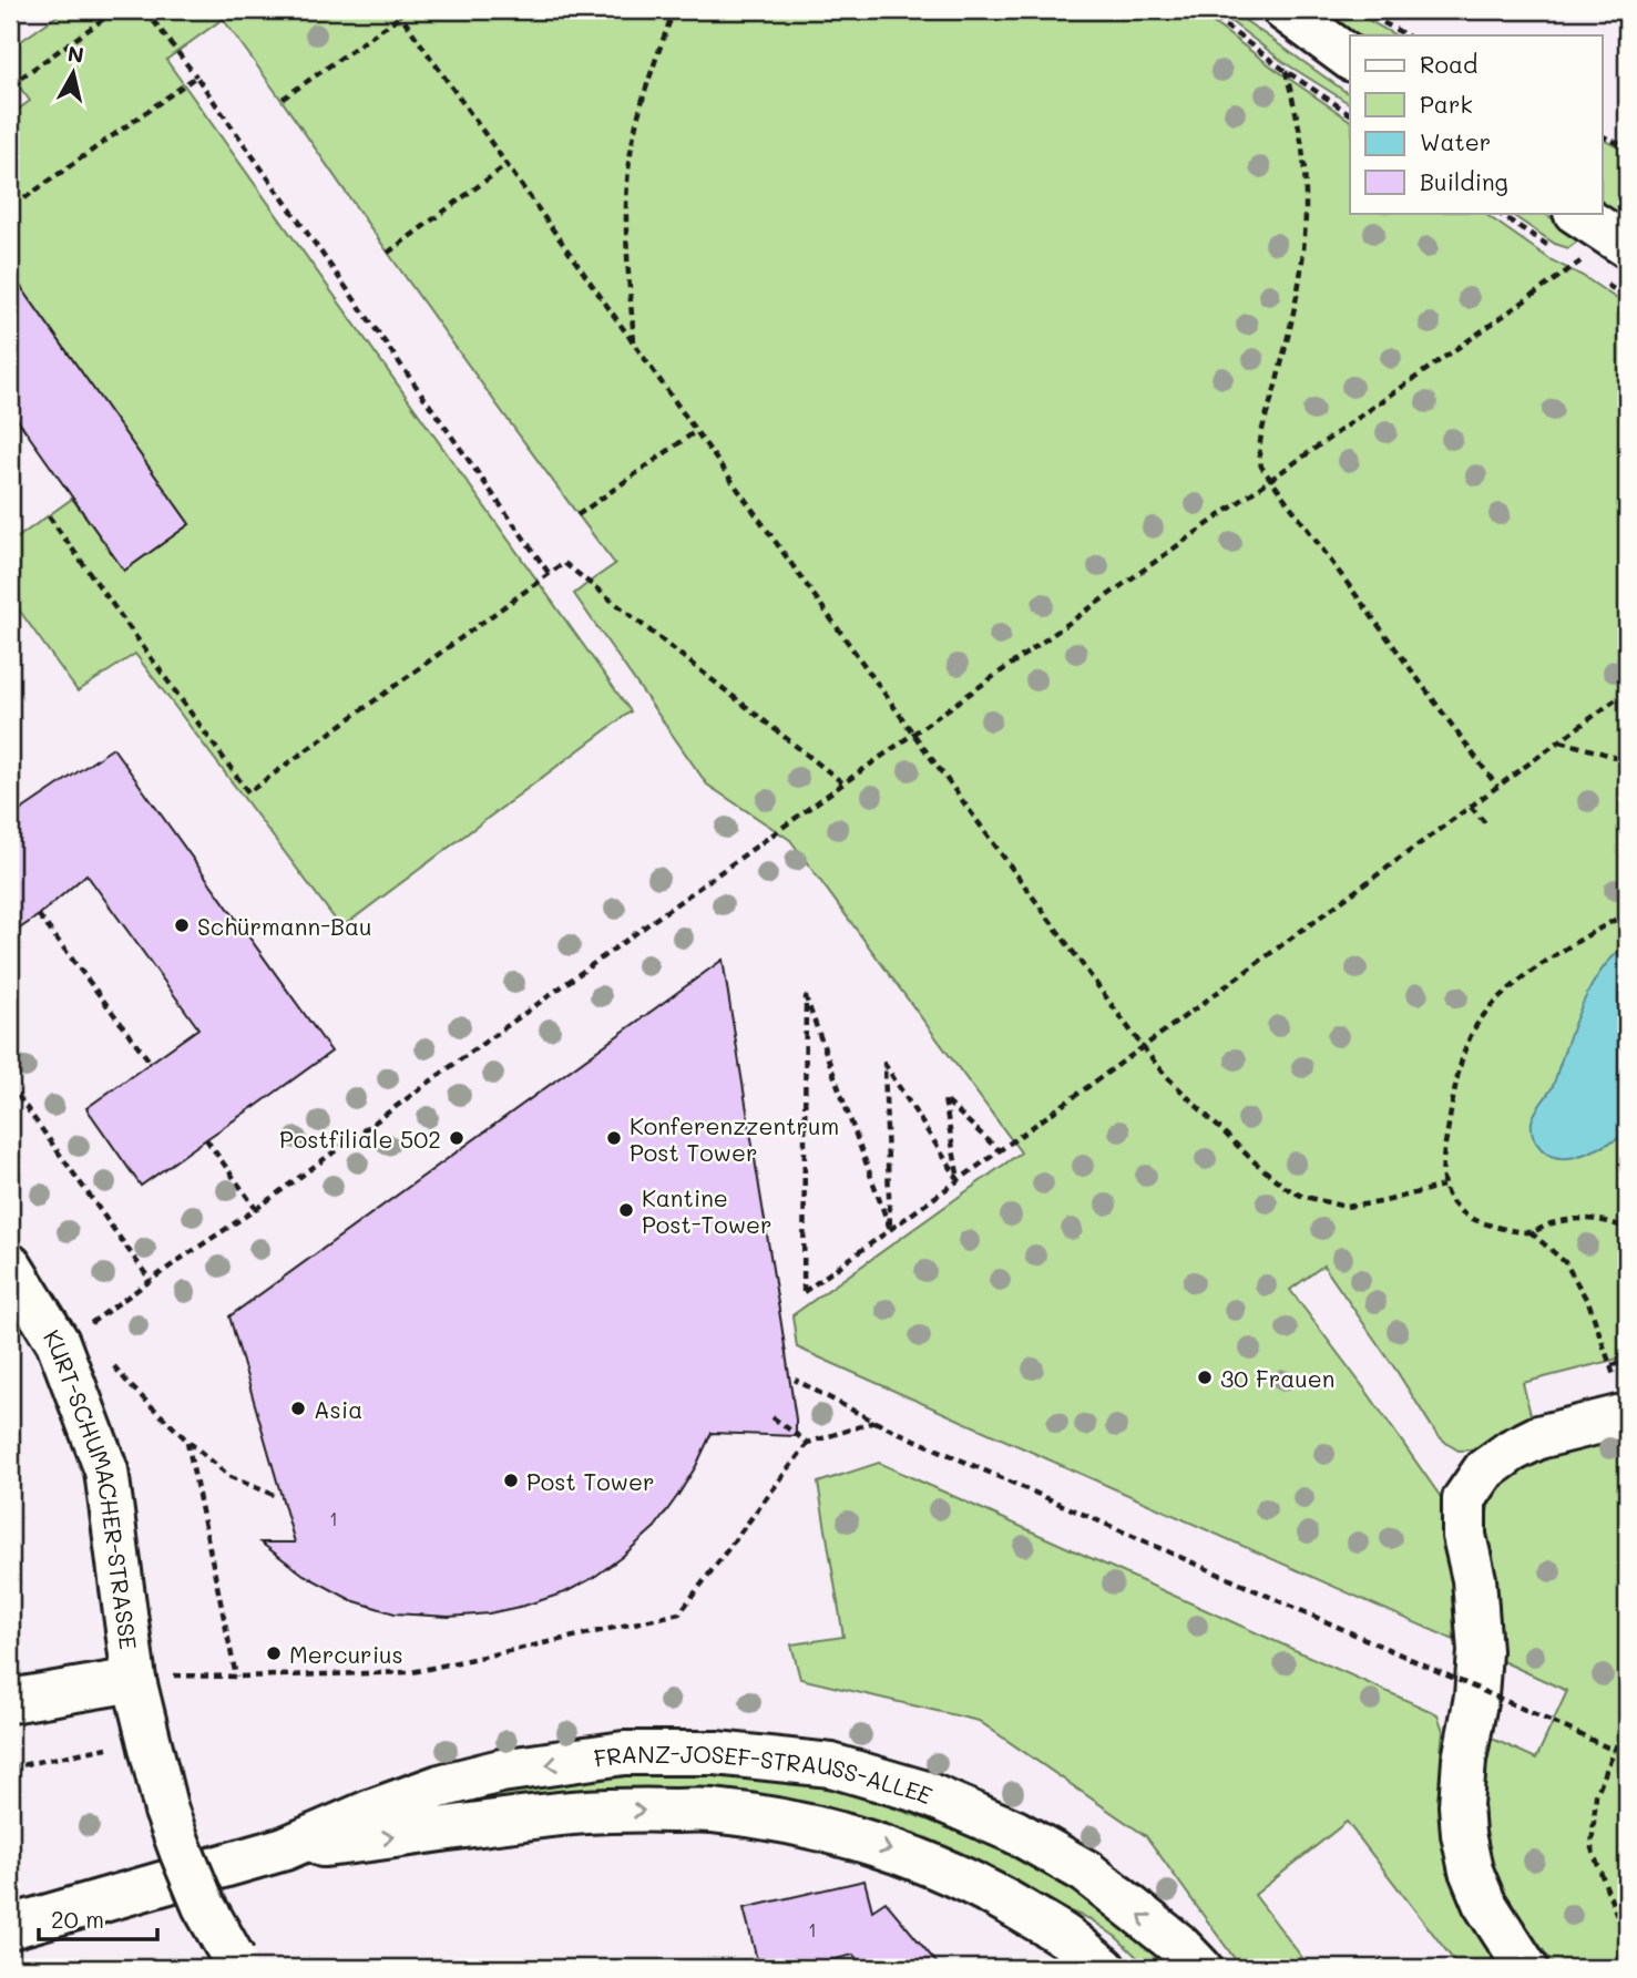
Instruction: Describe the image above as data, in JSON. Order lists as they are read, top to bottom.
{
  "streets": {
    "main road": ["KURT-SCHUMACHER-STRASSE", "FRANZ-JOSEF-STRAUSS-ALLEE"]
  },
  "places": [
    "Schürmann-Bau",
    "Postfiliale 502",
    "Konferenzzentrum Post Tower",
    "Kantine Post-Tower",
    "30 Frauen",
    "Asia",
    "Post Tower",
    "Mercurius"
  ],
  "house_numbers": ["1", "1"],
  "legend": [
    "Road",
    "Park",
    "Water",
    "Building"
  ],
  "scale_bar": "20 m",
  "north": "top"
}
